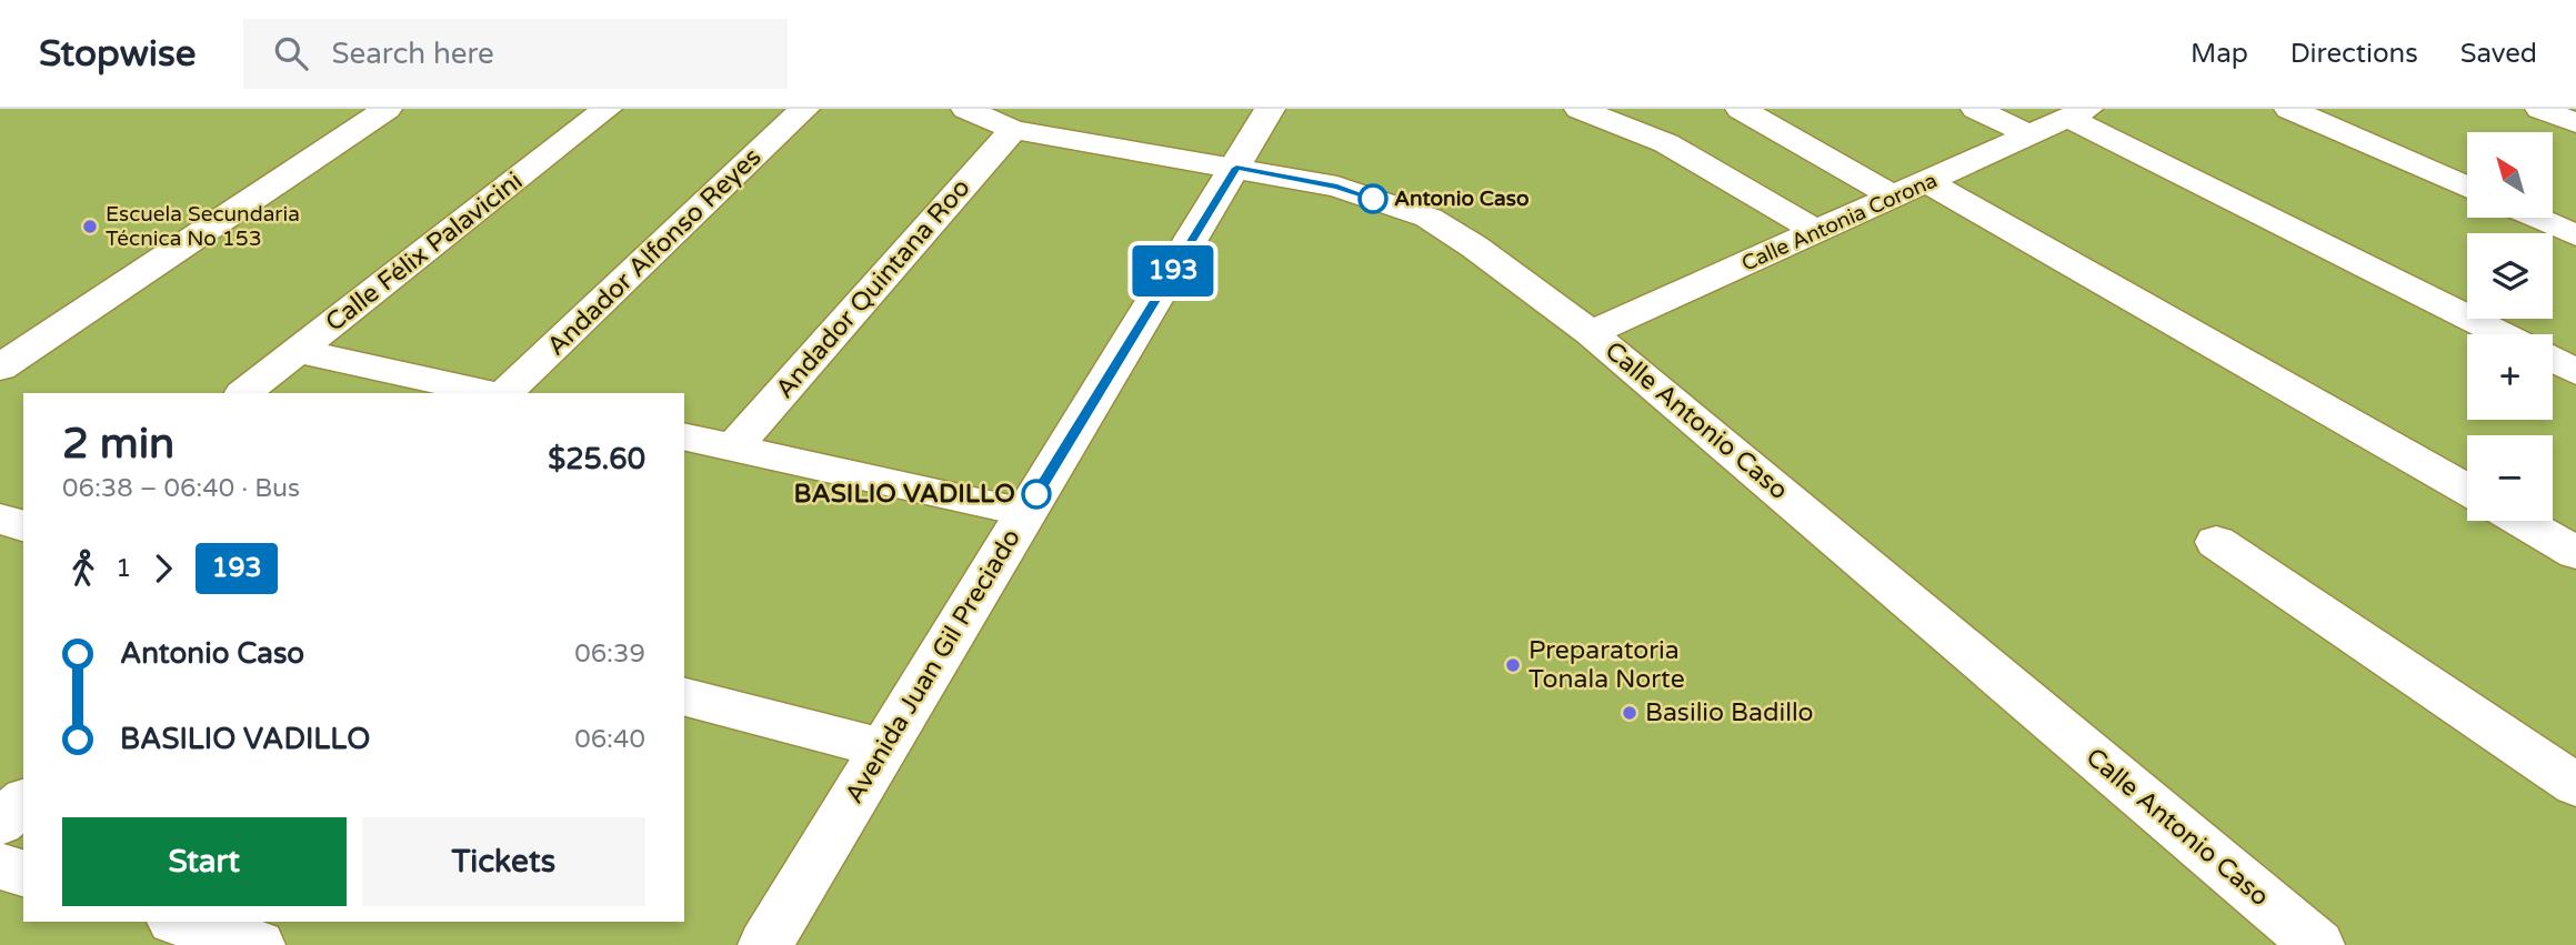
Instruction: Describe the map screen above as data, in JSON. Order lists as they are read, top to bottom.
{
  "streets": {
    "street": [
      "Calle Antonia Corona",
      "Calle Félix Palavicini",
      "Andador Alfonso Reyes",
      "Andador Quintana Roo",
      "Calle Antonio Caso",
      "Avenida Juan Gil Preciado"
    ]
  },
  "crossings": [
    ["Calle Antonia Corona", "Calle Antonio Caso"],
    ["Andador Quintana Roo", "Calle Antonio Caso"],
    ["Calle Antonio Caso", "Avenida Juan Gil Preciado"]
  ],
  "places": [
    "Antonio Caso",
    "Escuela Secundaria Técnica No 153",
    "BASILIO VADILLO",
    "Preparatoria Tonala Norte",
    "Basilio Badillo"
  ],
  "lines": ["bus line 193"],
  "north": "top left",
  "page": {
    "header": "Stopwise",
    "search": "Search here",
    "nav": ["Map", "Directions", "Saved"],
    "on_map": "193",
    "map_buttons": ["+", "−"],
    "heading": ["2 min", "06:38 – 06:40 · Bus", "$25.60"],
    "legs": ["1", "193"],
    "list": [
      {
        "name": "Antonio Caso",
        "value": "06:39"
      },
      {
        "name": "BASILIO VADILLO",
        "value": "06:40"
      }
    ],
    "buttons": ["Start", "Tickets"]
  }
}
